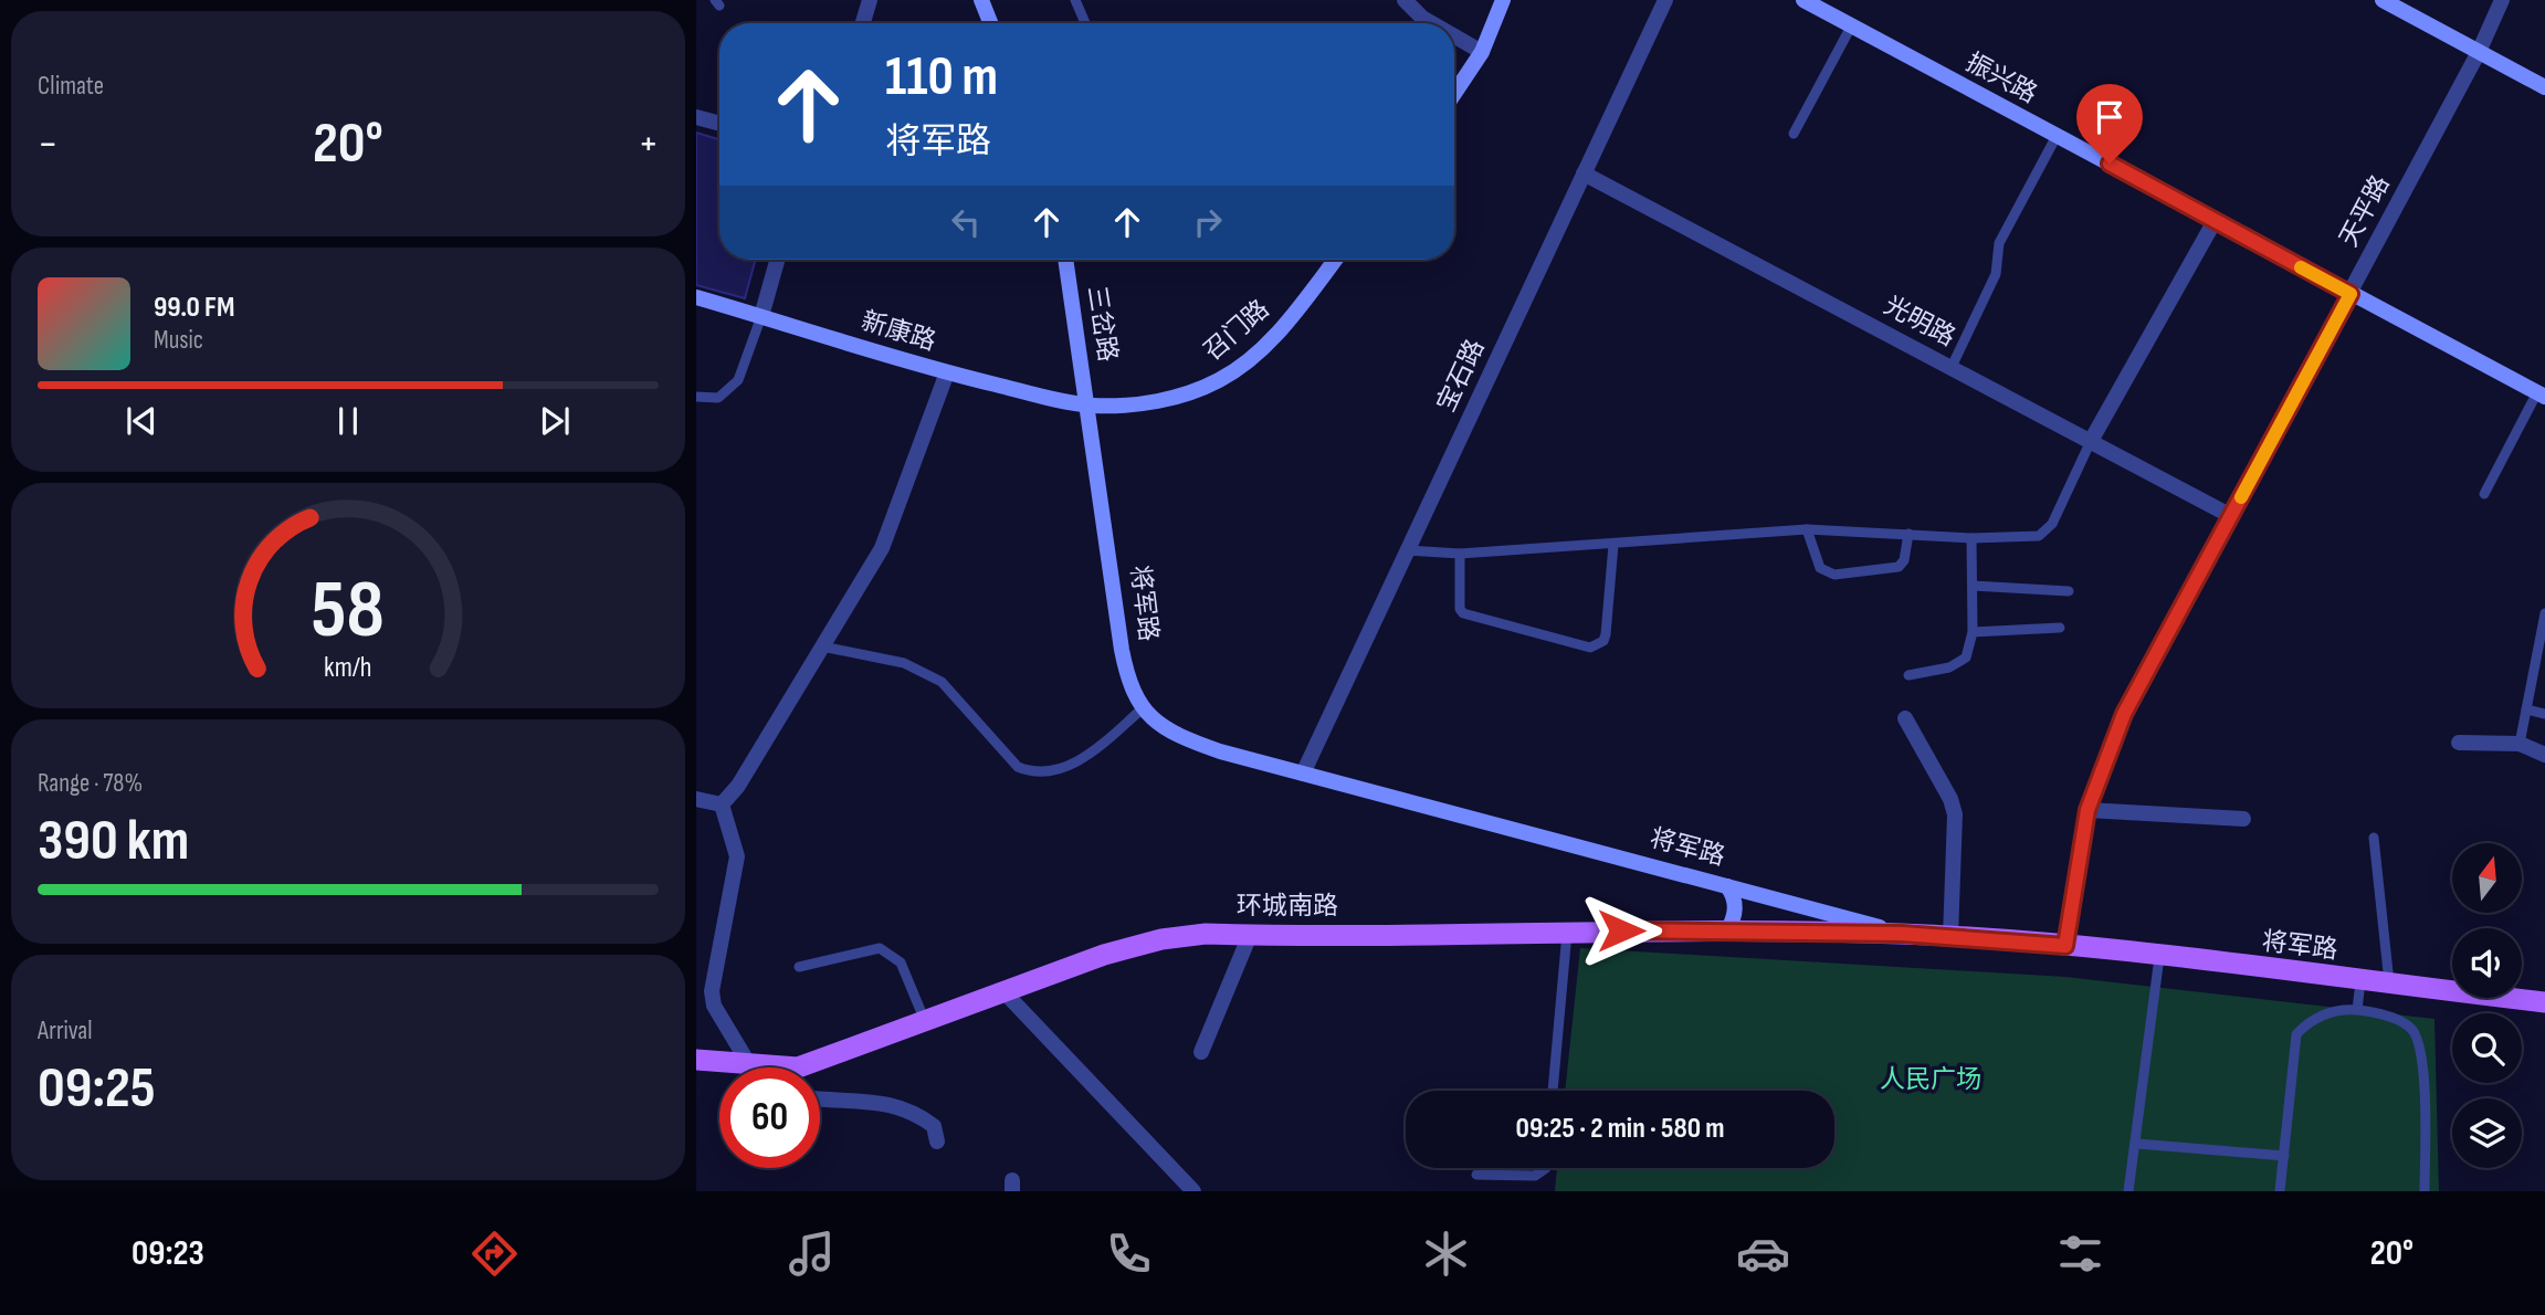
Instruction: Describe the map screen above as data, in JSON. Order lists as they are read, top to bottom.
{
  "streets": {
    "main road": [
      "振兴路",
      "三岔路",
      "召门路",
      "新康路",
      "将军路",
      "环城南路"
    ],
    "street": ["天平路", "光明路", "宝石路"]
  },
  "crossings": [
    ["振兴路", "天平路"],
    ["天平路", "光明路"],
    ["天平路", "将军路"],
    ["光明路", "宝石路"],
    ["三岔路", "召门路"],
    ["三岔路", "新康路"],
    ["三岔路", "将军路"],
    ["召门路", "新康路"],
    ["召门路", "将军路"],
    ["新康路", "将军路"],
    ["宝石路", "将军路"],
    ["将军路", "环城南路"]
  ],
  "parks": ["人民广场"],
  "north": "top",
  "page": {
    "tile": [
      "Climate",
      ["Range · 78%", "390 km"],
      ["Arrival", "09:25"]
    ],
    "turn": ["110 m", "将军路"],
    "heat": ["−", "20°", "+"],
    "song": ["99.0 FM", "Music"],
    "limit": "60",
    "trip": "09:25 · 2 min · 580 m",
    "tabs": ["09:23", "20°"],
    "gauge": ["58", "km/h"]
  }
}
